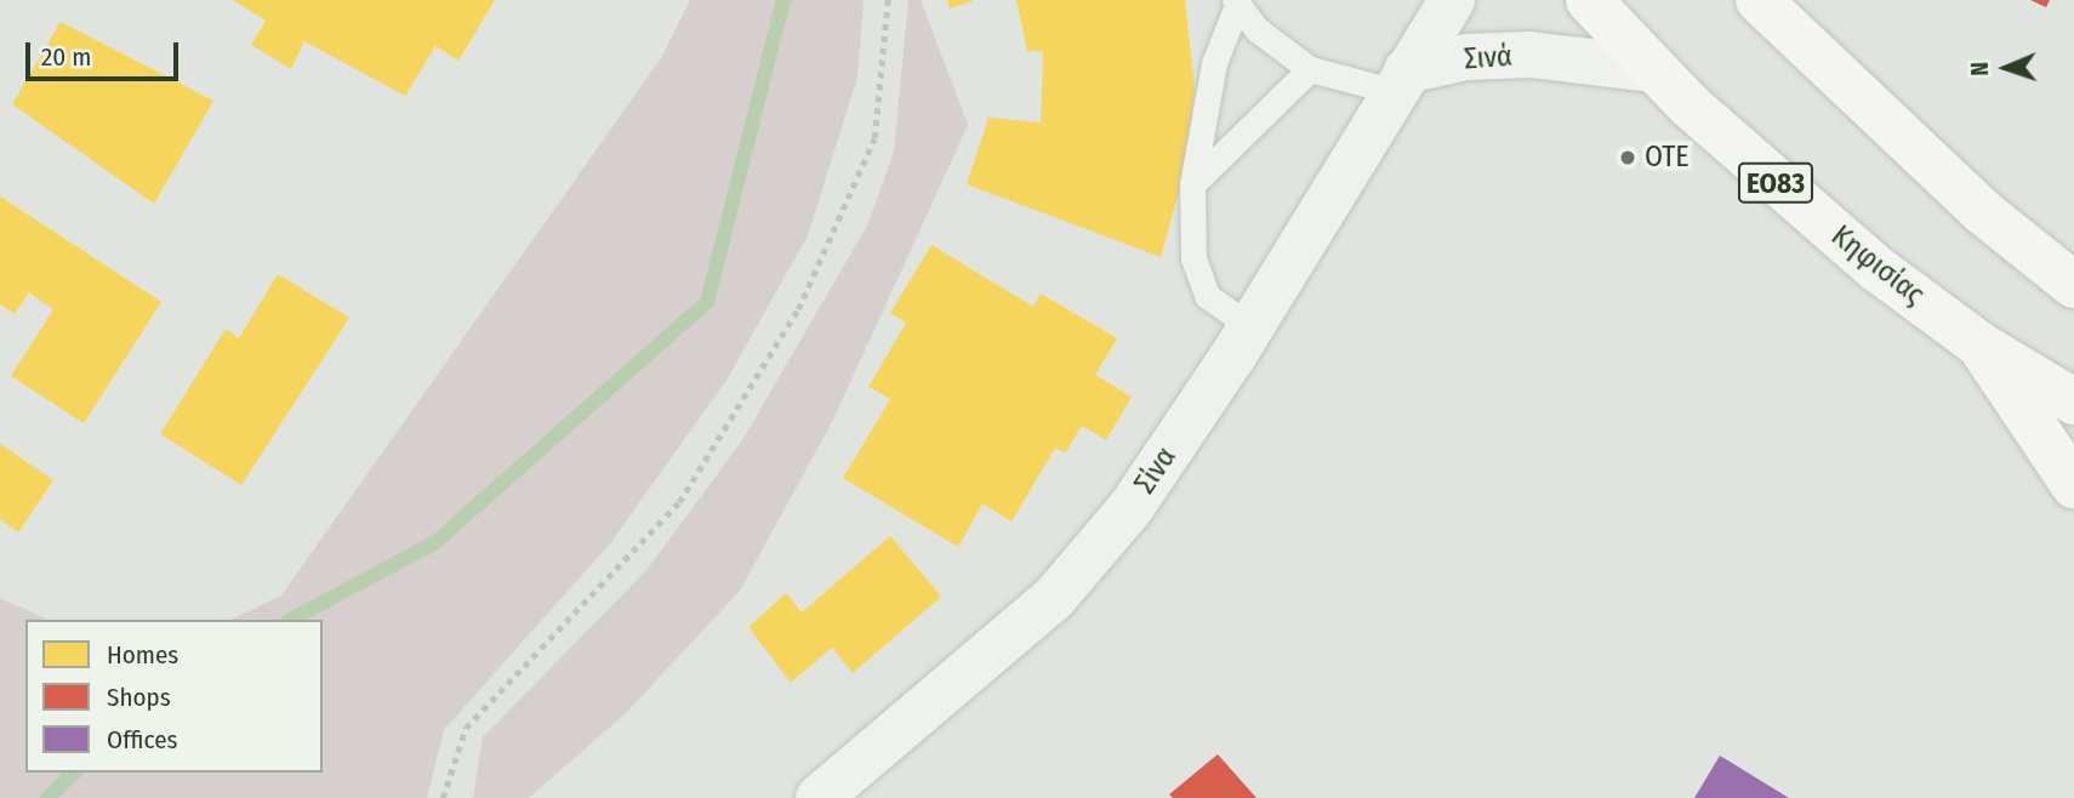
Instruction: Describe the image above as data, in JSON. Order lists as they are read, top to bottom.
{
  "streets": {
    "main road": ["ΕΟ83", "Κηφισίας"],
    "street": ["Σινά", "Σίνα"]
  },
  "crossings": [
    ["Σινά", "Κηφισίας"],
    ["Σινά", "Σίνα"]
  ],
  "places": ["ΟΤΕ"],
  "legend": ["Homes", "Shops", "Offices"],
  "scale_bar": "20 m",
  "north": "left"
}
